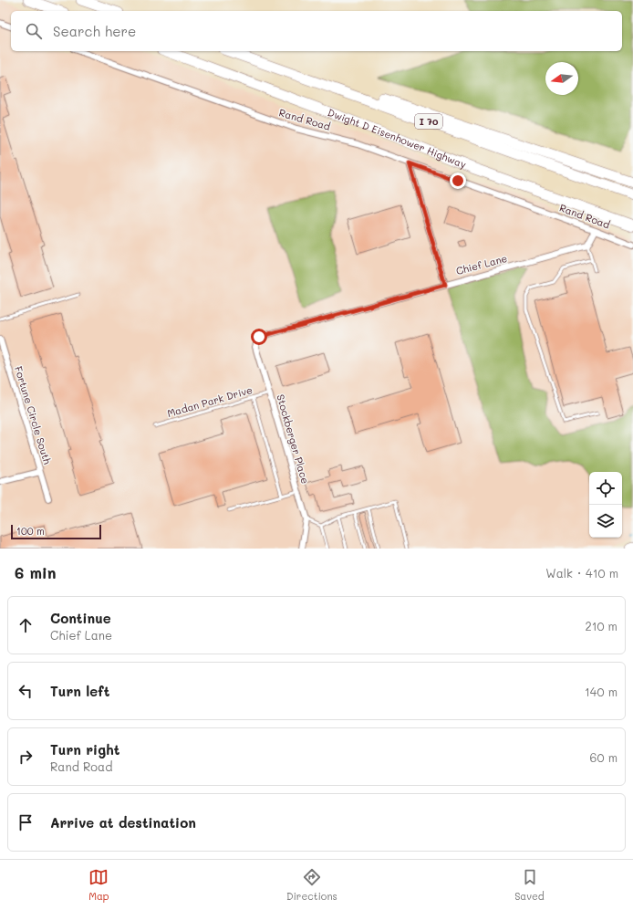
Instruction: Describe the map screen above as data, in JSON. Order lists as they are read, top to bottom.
{
  "streets": {
    "highway": ["I 70", "Dwight D Eisenhower Highway"],
    "street": [
      "Rand Road",
      "Chief Lane",
      "Fortune Circle South",
      "Stockberger Place"
    ],
    "lane": ["Madan Park Drive"]
  },
  "crossings": [
    ["Chief Lane", "Stockberger Place"],
    ["Madan Park Drive", "Stockberger Place"]
  ],
  "scale_bar": "100 m",
  "north": "left",
  "page": {
    "search": "Search here",
    "scale": "100 m",
    "heading": ["6 min", "Walk · 410 m"],
    "list": [
      ["Continue", "Chief Lane", "210 m"],
      ["Turn left", "140 m"],
      ["Turn right", "Rand Road", "60 m"],
      "Arrive at destination"
    ],
    "nav": ["Map", "Directions", "Saved"]
  }
}
